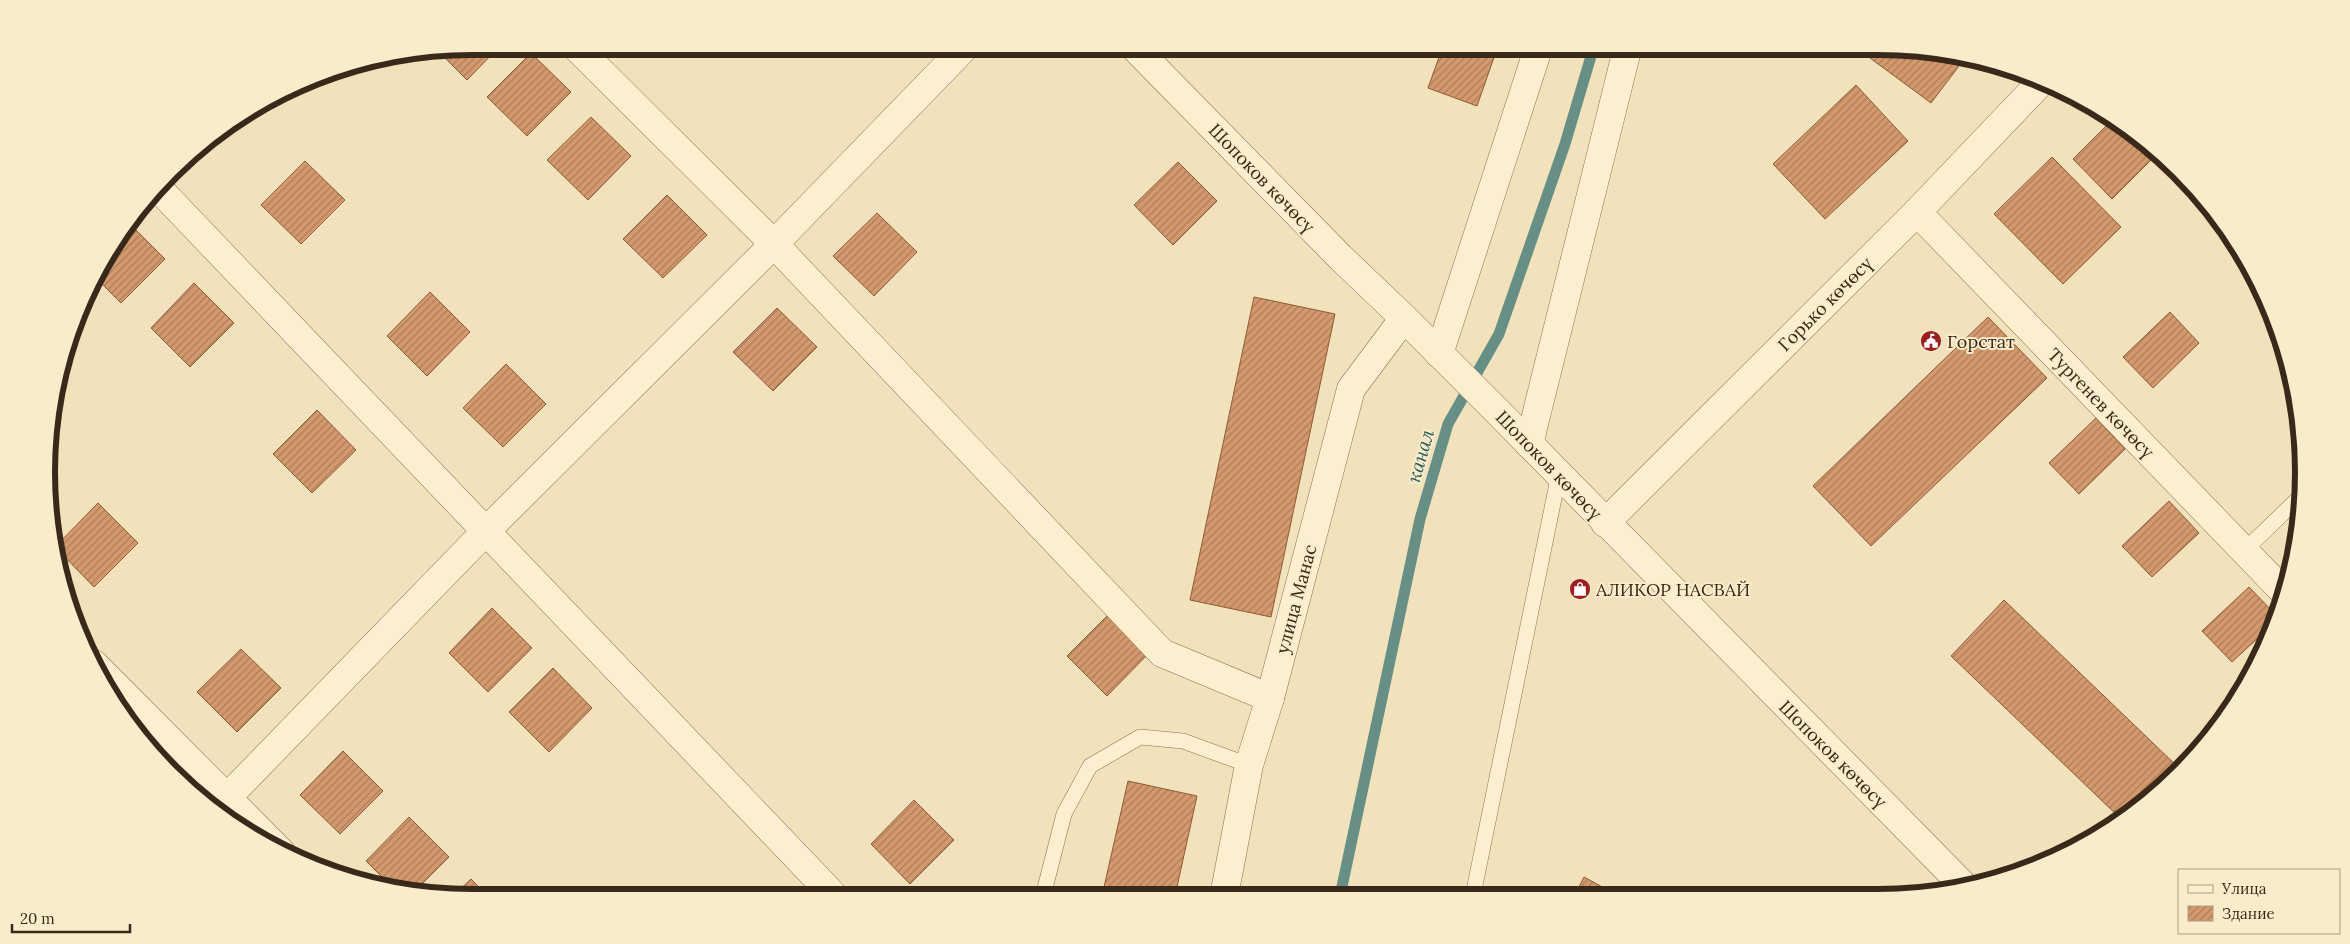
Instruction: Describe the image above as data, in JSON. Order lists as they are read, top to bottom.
{
  "streets": {
    "street": [
      "Шопоков көчөсү",
      "Горько көчөсү",
      "Тургенев көчөсү",
      "улица Манас"
    ]
  },
  "crossings": [
    ["Шопоков көчөсү", "Горько көчөсү"],
    ["Шопоков көчөсү", "улица Манас"],
    ["Горько көчөсү", "Тургенев көчөсү"]
  ],
  "water": ["канал"],
  "places": {
    "public building": ["Горстат"],
    "shop": ["АЛИКОР НАСВАЙ"]
  },
  "legend": ["Улица", "Здание"],
  "scale_bar": "20 m"
}
